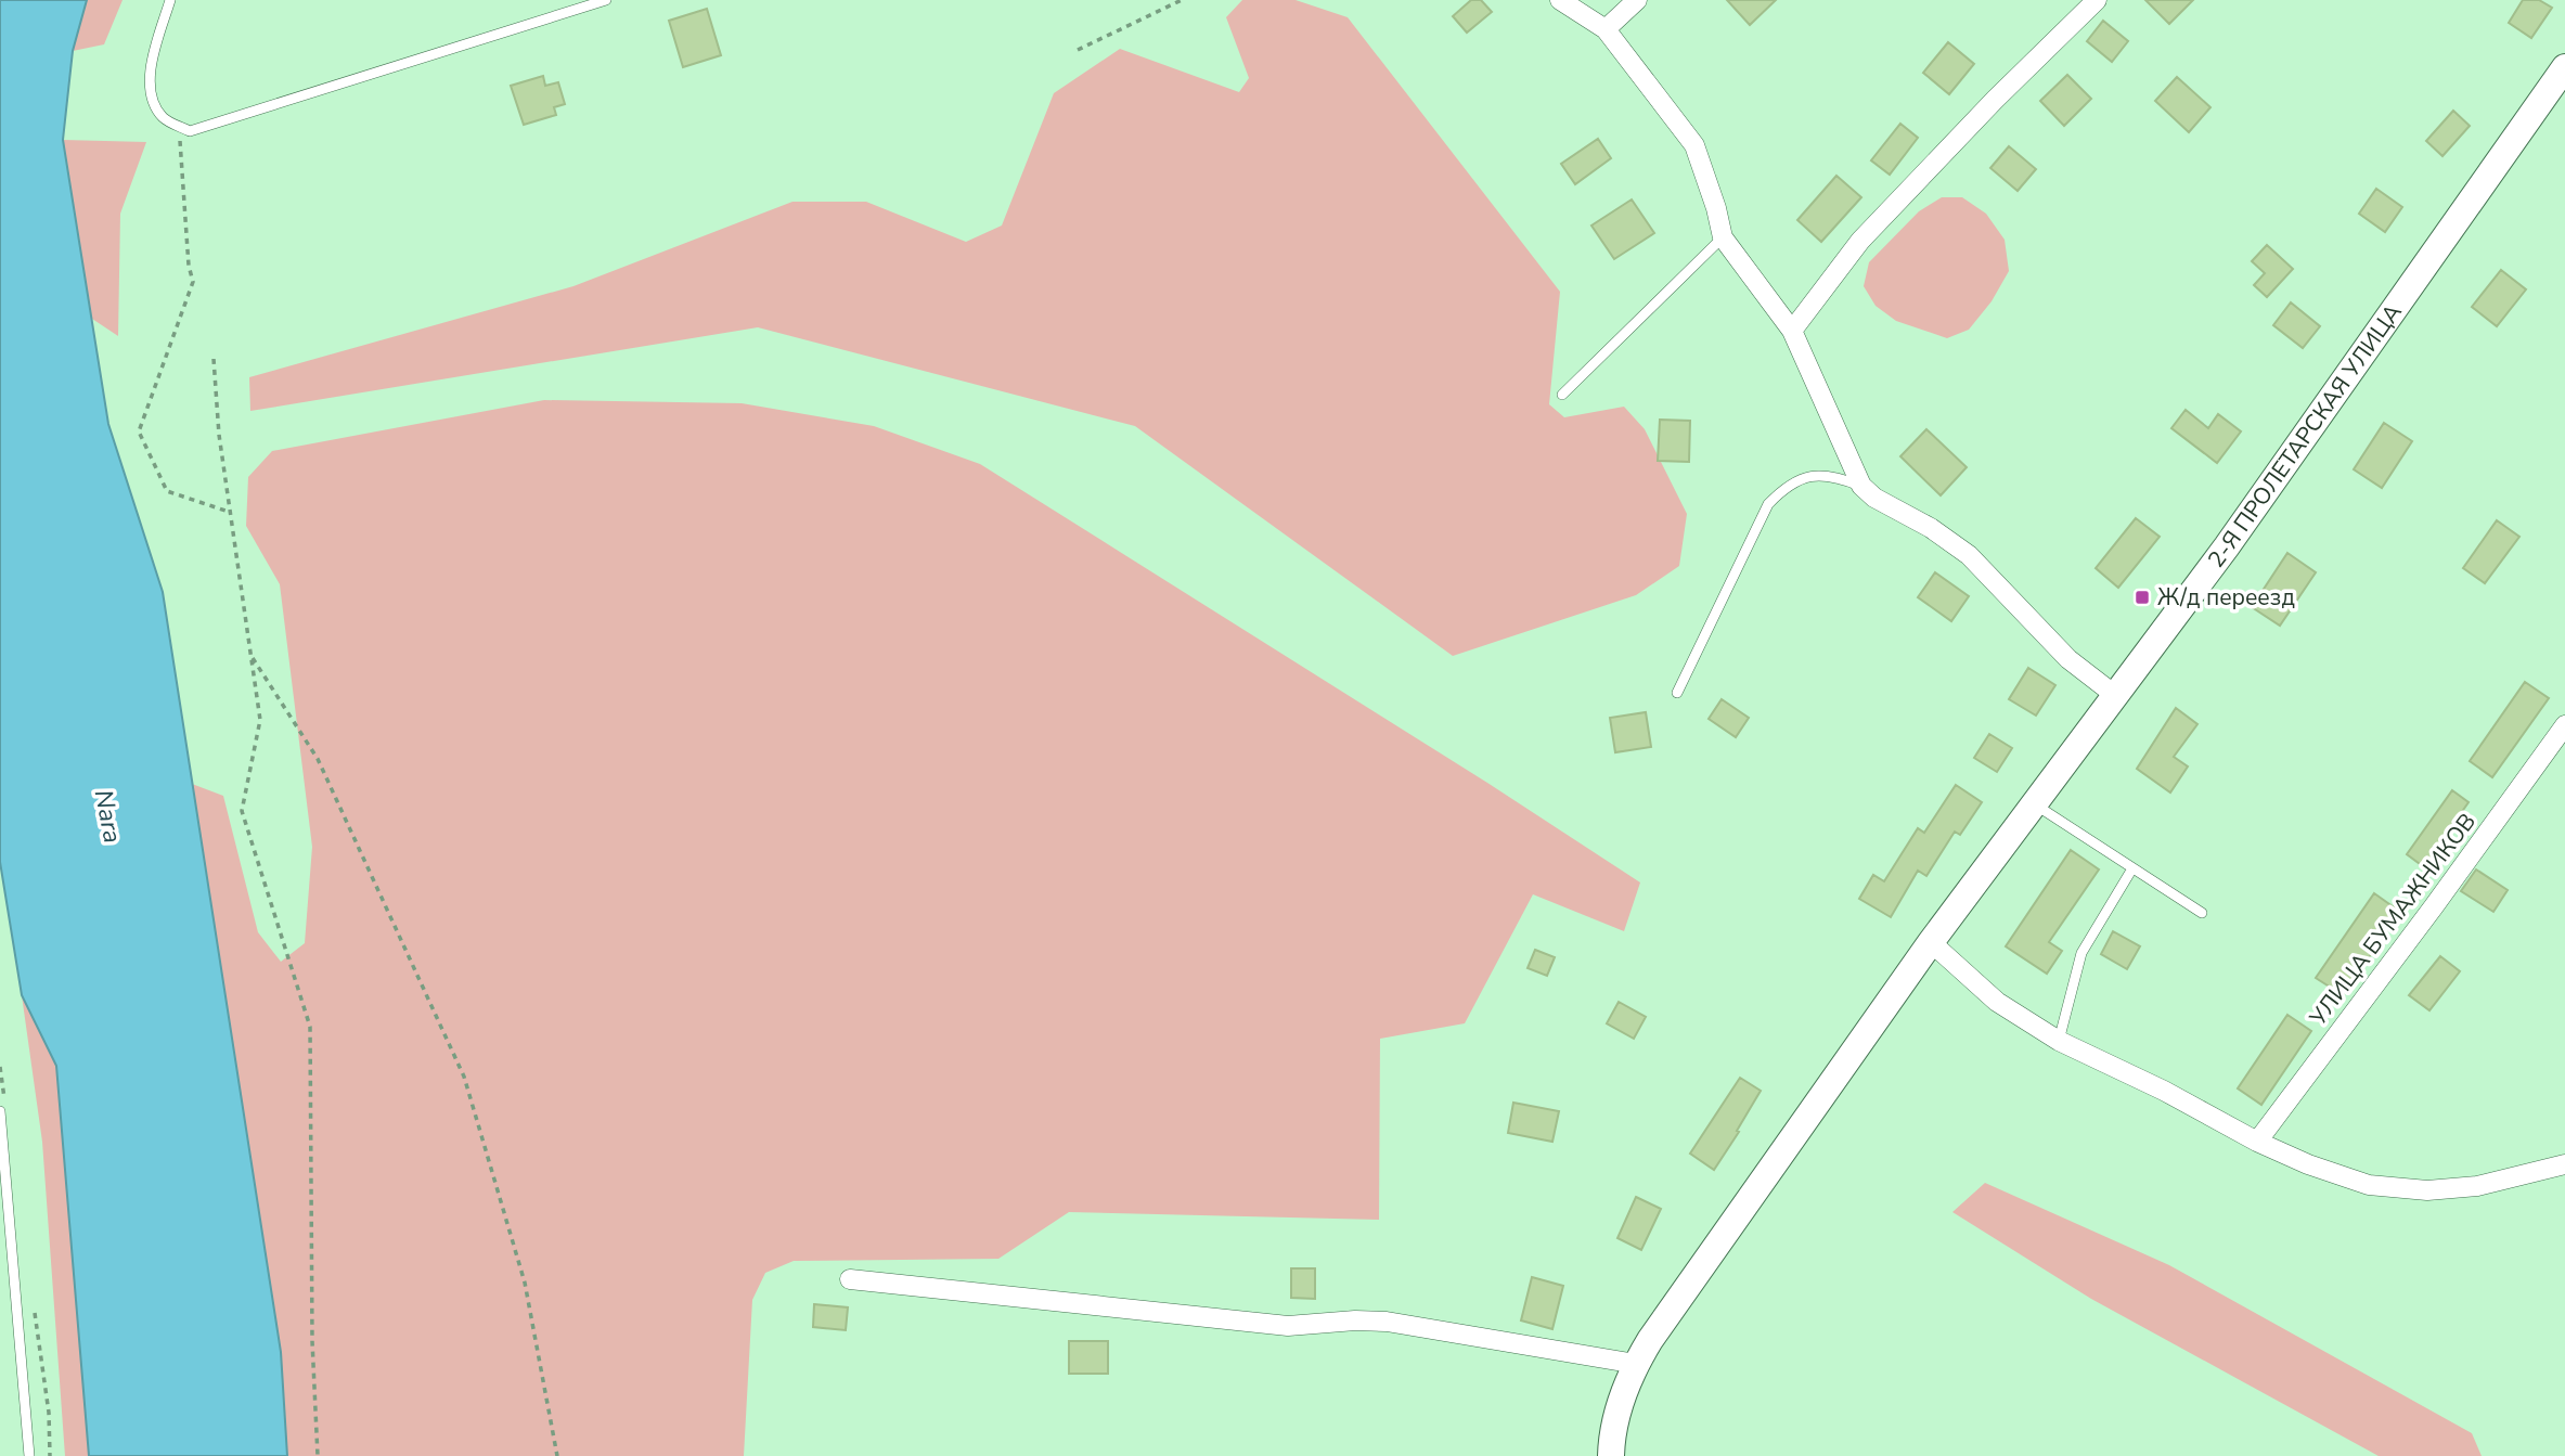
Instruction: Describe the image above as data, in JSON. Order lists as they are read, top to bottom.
{
  "streets": {
    "main road": ["2-Я ПРОЛЕТАРСКАЯ УЛИЦА"],
    "street": ["УЛИЦА БУМАЖНИКОВ"]
  },
  "water": ["Nara"],
  "places": {
    "transit": ["Ж/д переезд"]
  }
}
